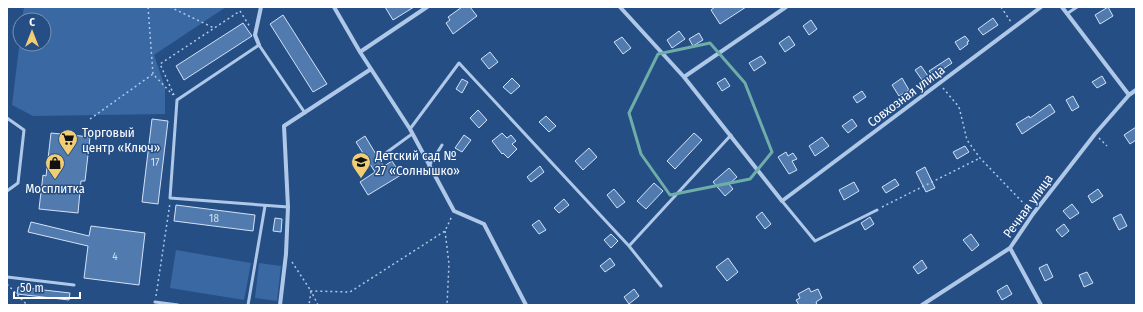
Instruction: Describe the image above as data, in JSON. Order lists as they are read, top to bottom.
{
  "streets": {
    "street": ["Совхозная улица", "Речная улица"]
  },
  "places": {
    "supermarket": ["Торговый центр «Ключ»"],
    "school or university": ["Детский сад № 27 «Солнышко»"],
    "shop": ["Мосплитка"]
  },
  "house_numbers": ["17", "18", "4"],
  "scale_bar": "50 m",
  "north": "top"
}
